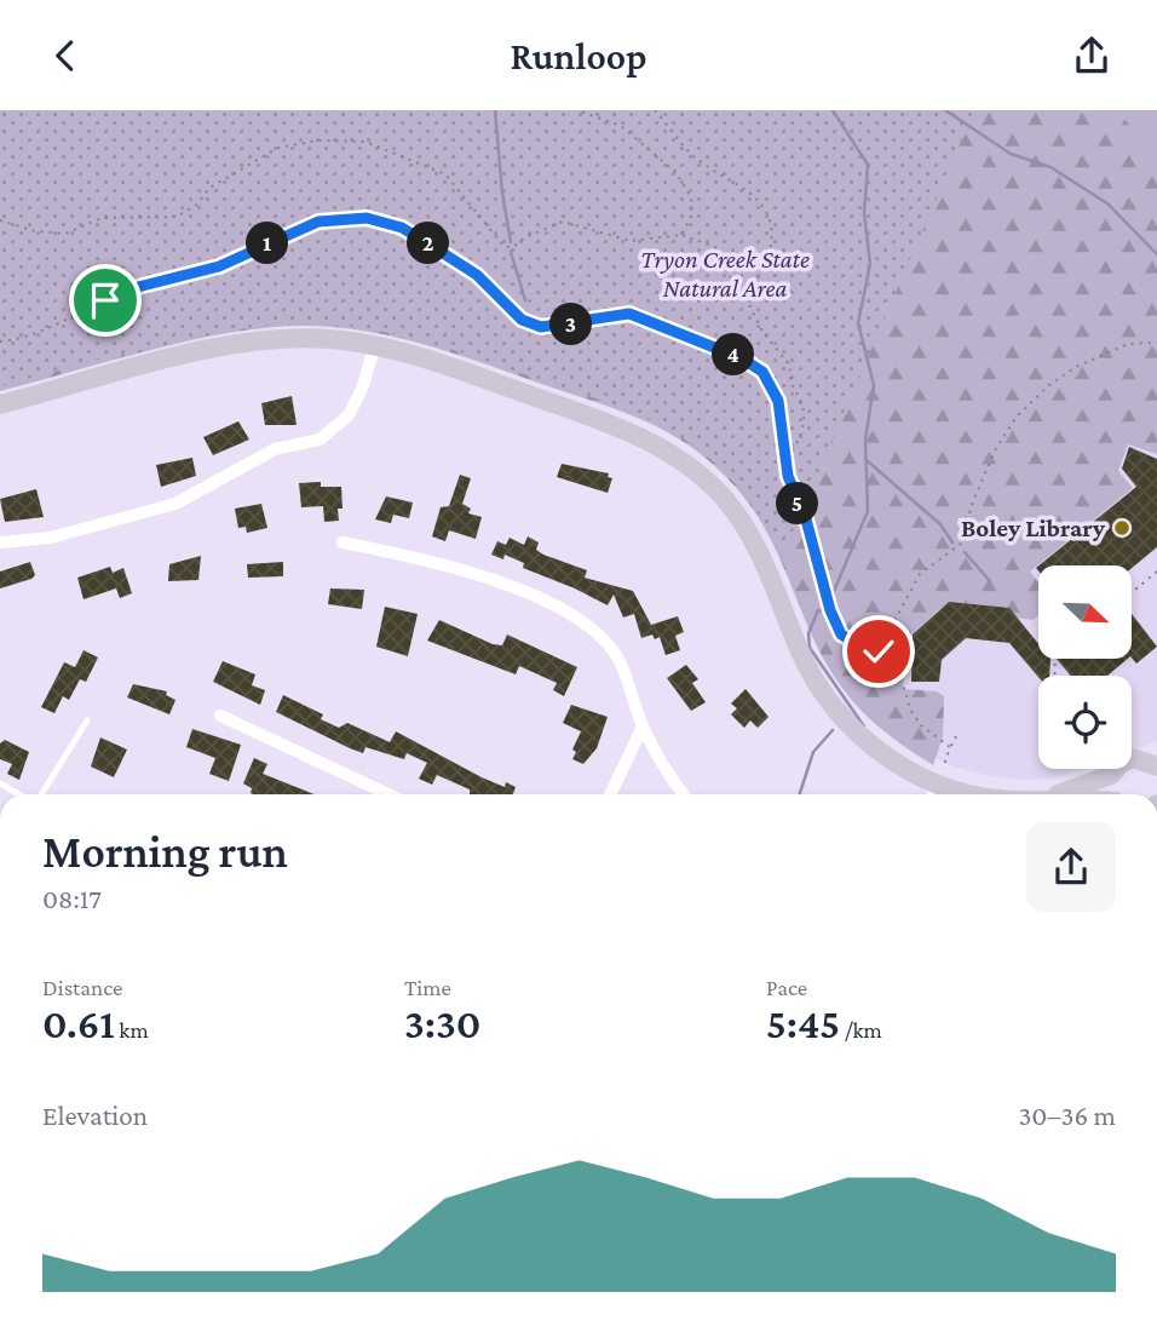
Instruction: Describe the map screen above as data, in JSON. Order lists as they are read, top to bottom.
{
  "parks": ["Tryon Creek State Natural Area"],
  "places": ["Boley Library"],
  "north": "bottom right",
  "page": {
    "header": "Runloop",
    "pins": [
      "1",
      "2",
      "3",
      "4",
      "5"
    ],
    "heading": ["Morning run", "08:17"],
    "stats": [
      ["Distance", "0.61 km"],
      ["Time", "3:30"],
      ["Pace", "5:45 /km"]
    ],
    "chart": ["Elevation", "30–36 m"]
  }
}
